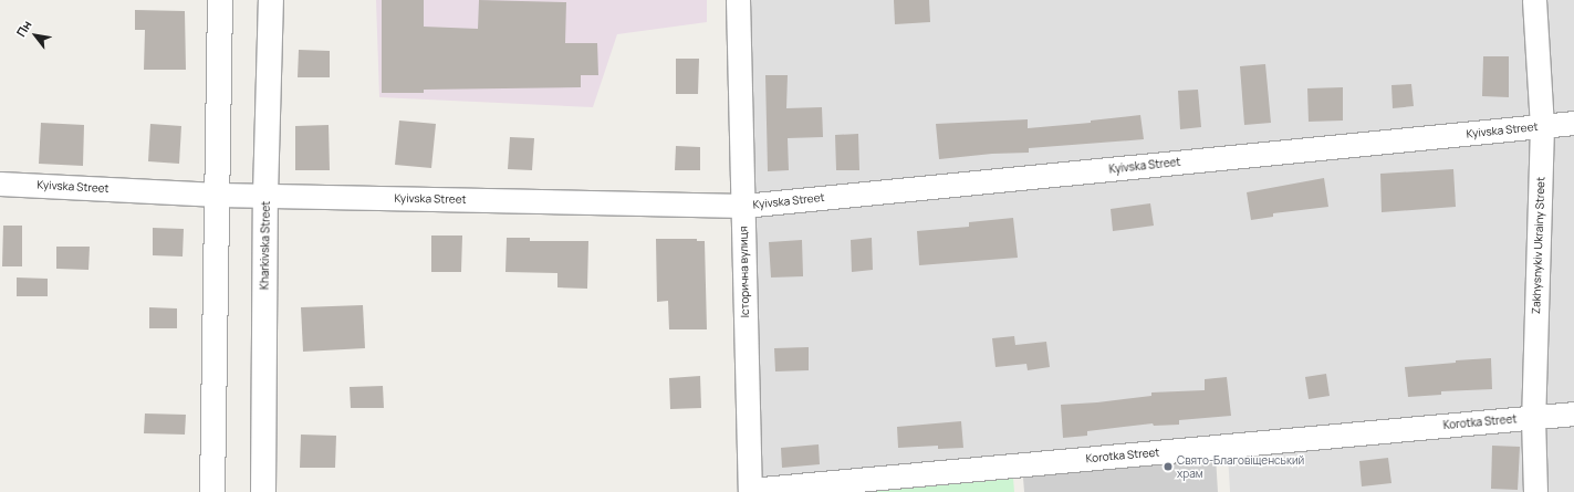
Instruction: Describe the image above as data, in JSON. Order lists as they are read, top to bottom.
{
  "streets": {
    "street": [
      "Kyivska Street",
      "Kharkivska Street",
      "Zakhysnykiv Ukrainy Street",
      "Історична вулиця",
      "Korotka Street"
    ]
  },
  "crossings": [
    ["Kyivska Street", "Kharkivska Street"],
    ["Kyivska Street", "Zakhysnykiv Ukrainy Street"],
    ["Kyivska Street", "Історична вулиця"],
    ["Zakhysnykiv Ukrainy Street", "Korotka Street"],
    ["Історична вулиця", "Korotka Street"]
  ],
  "places": ["Свято-Благовіщенський храм"],
  "north": "top left"
}
